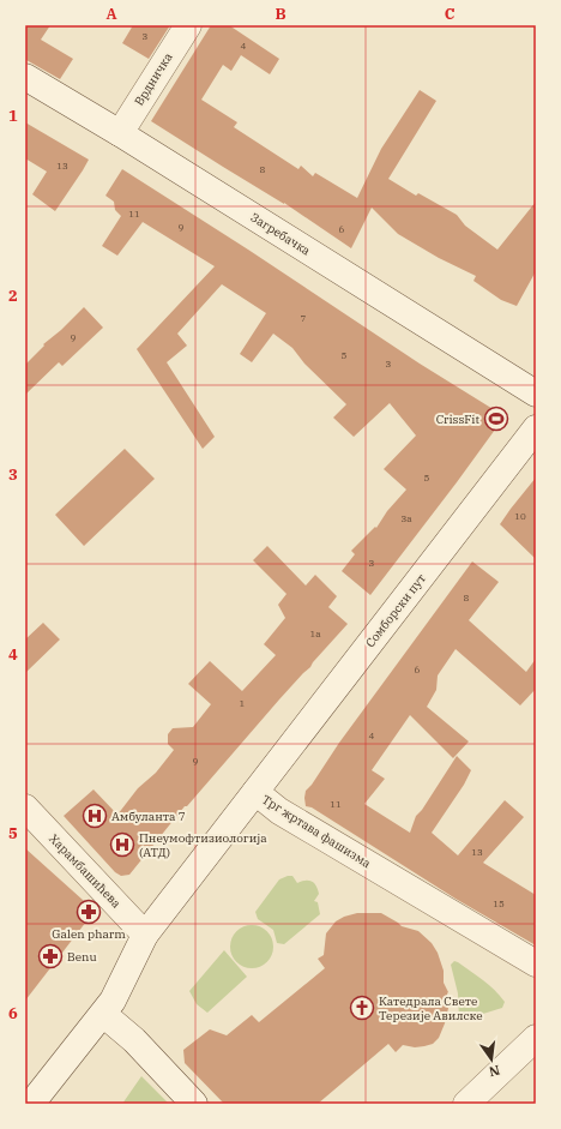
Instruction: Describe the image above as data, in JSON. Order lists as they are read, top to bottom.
{
  "streets": {
    "street": [
      "Врдничка",
      "Загребачка",
      "Сомборски пут",
      "Трг жртава фашизма",
      "Харамбашићева"
    ]
  },
  "crossings": [
    ["Врдничка", "Загребачка"],
    ["Сомборски пут", "Трг жртава фашизма"],
    ["Трг жртава фашизма", "Харамбашићева"]
  ],
  "places": {
    "sports": ["CrissFit"],
    "hospital": ["Амбуланта 7", "Пнеумофтизиологија (АТД)"],
    "pharmacy": ["Galen pharm", "Benu"],
    "church": ["Катедрала Свете Терезије Авилске"]
  },
  "house_numbers": [
    "3",
    "4",
    "13",
    "8",
    "11",
    "9",
    "6",
    "7",
    "9",
    "5",
    "3",
    "5",
    "10",
    "3a",
    "3",
    "8",
    "1a",
    "6",
    "1",
    "4",
    "9",
    "11",
    "13",
    "15"
  ],
  "north": "bottom",
  "grid": {
    "columns": ["A", "B", "C"],
    "rows": [
      "1",
      "2",
      "3",
      "4",
      "5",
      "6"
    ]
  }
}
